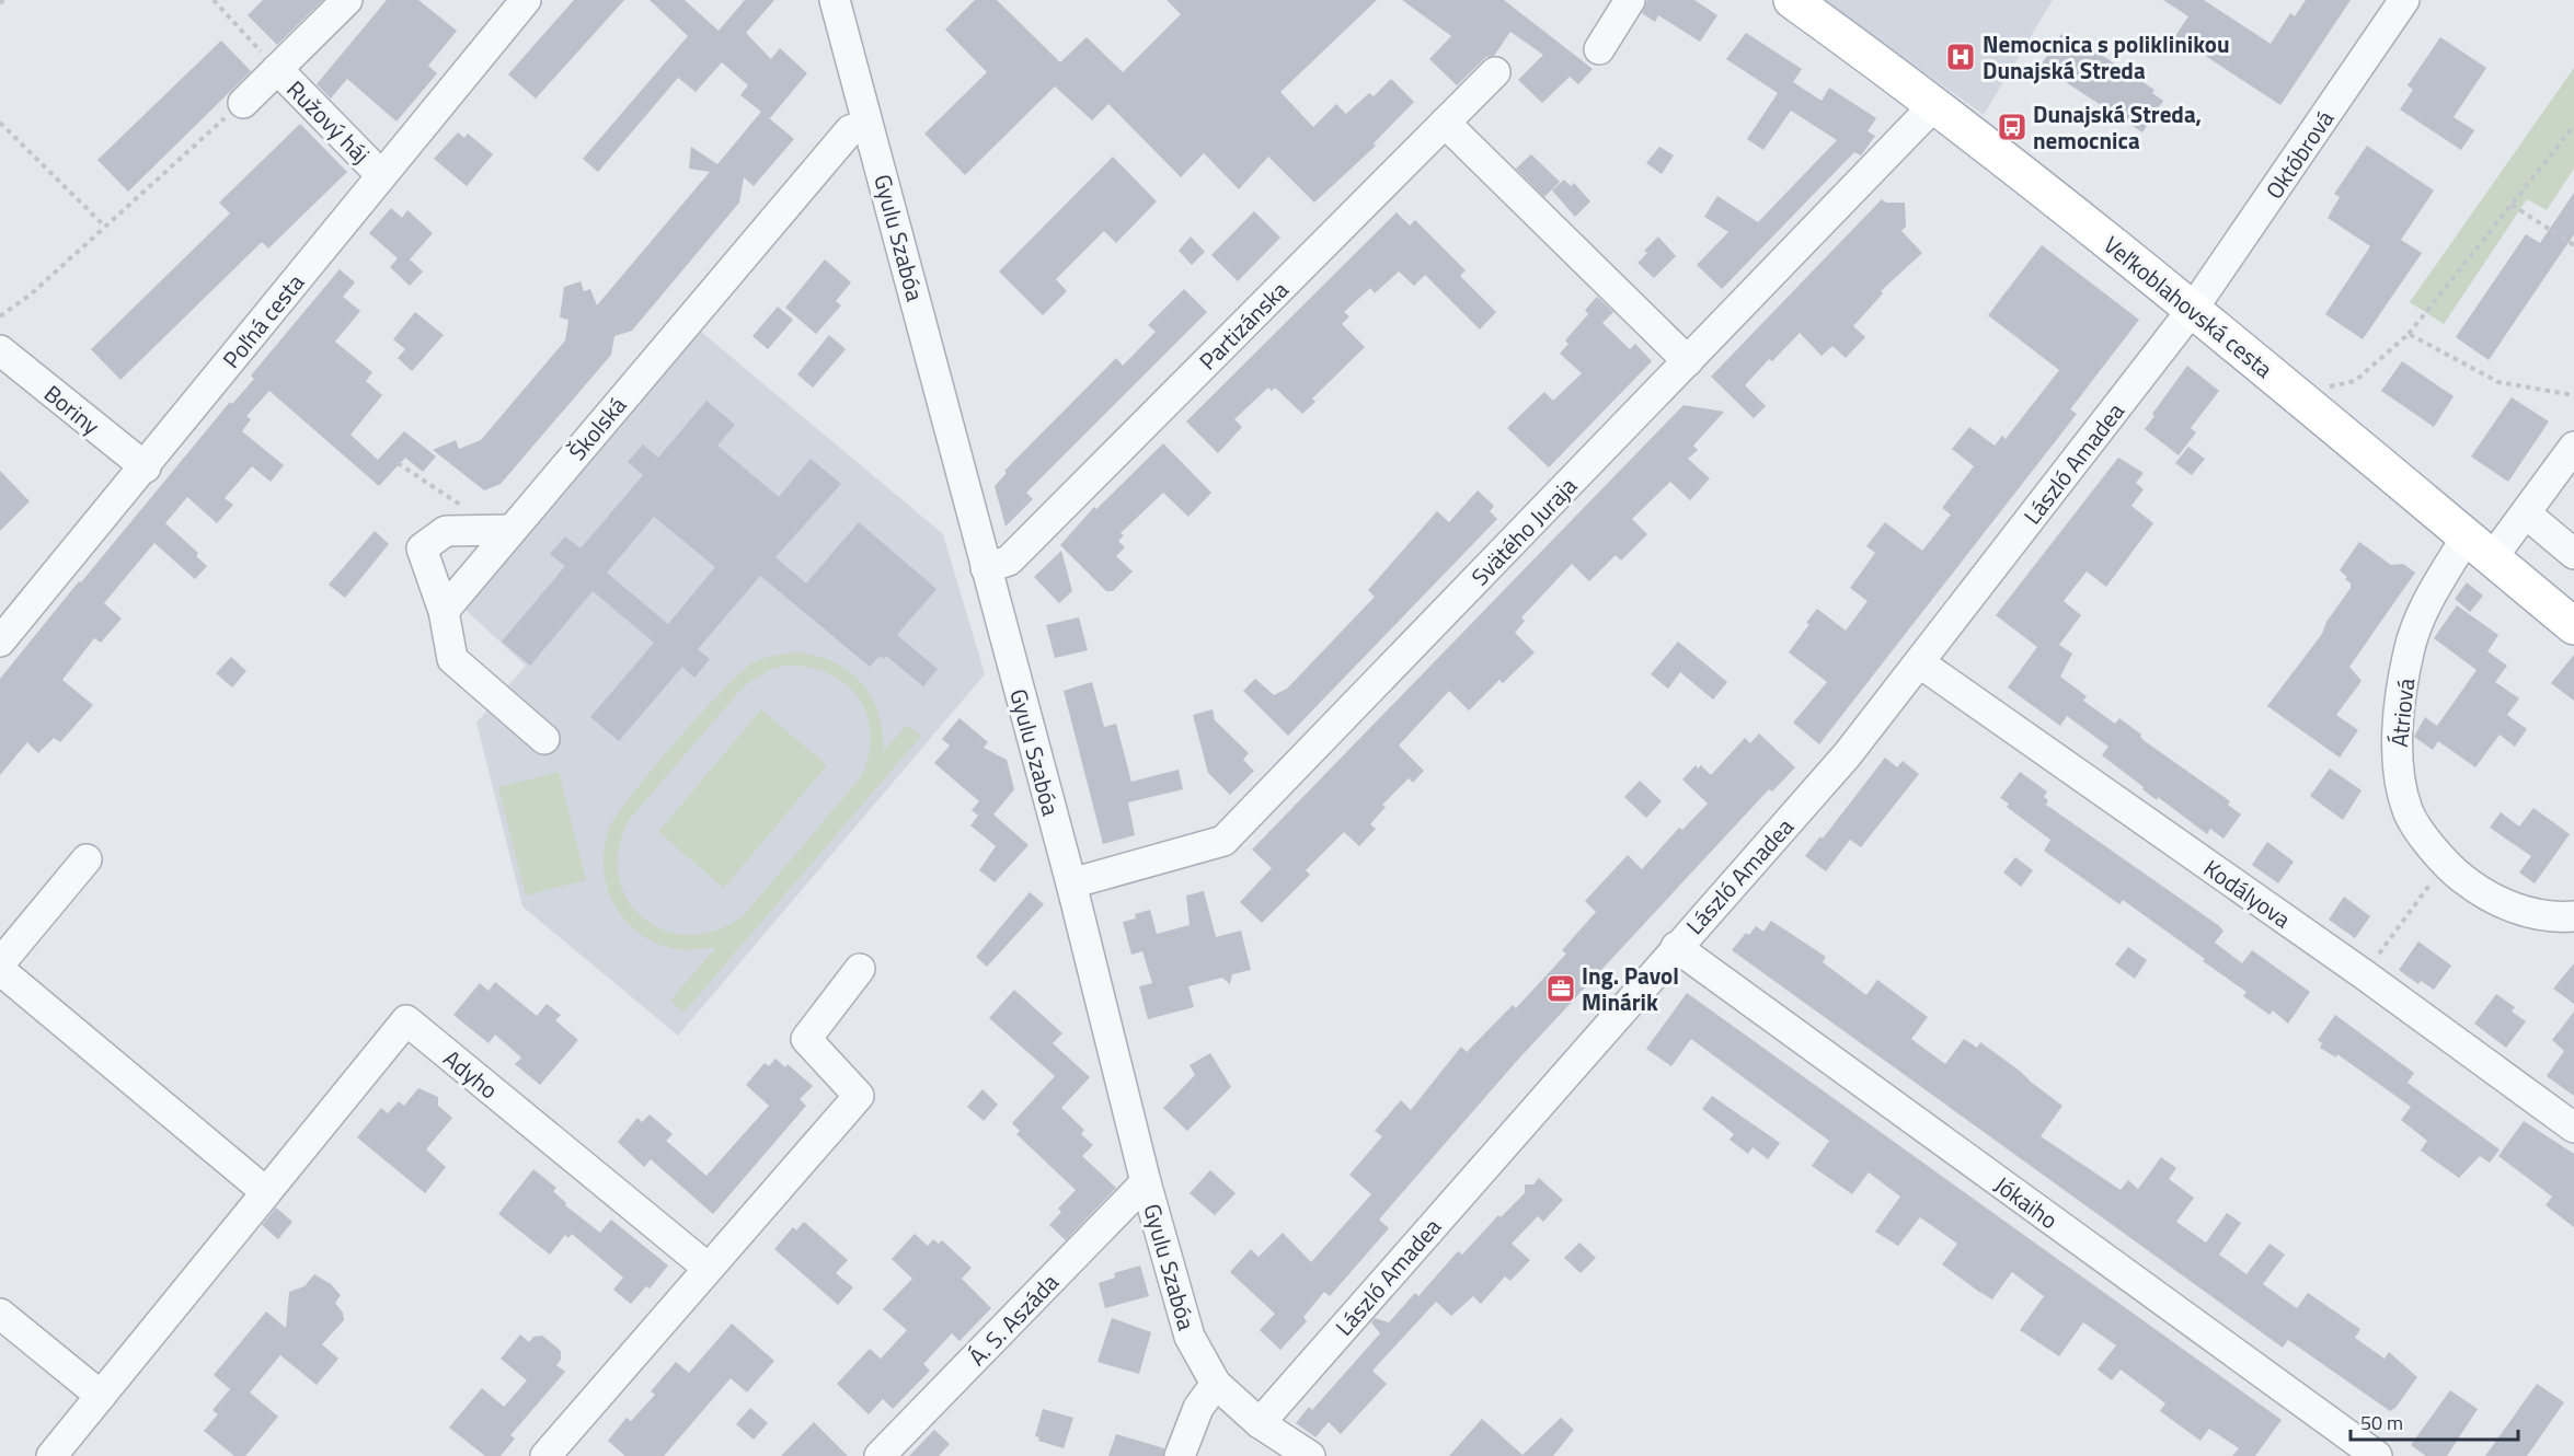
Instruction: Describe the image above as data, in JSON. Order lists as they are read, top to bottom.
{
  "streets": {
    "main road": ["Veľkoblahovská cesta"],
    "street": [
      "Ružový háj",
      "Októbrová",
      "Gyulu Szabóa",
      "Poľná cesta",
      "Partizánska",
      "Boriny",
      "Školská",
      "László Amadea",
      "Svätého Juraja",
      "Átriová",
      "Kodályova",
      "Adyho",
      "Jókaiho",
      "Á. S. Aszáda"
    ]
  },
  "crossings": [
    ["Ružový háj", "Poľná cesta"],
    ["Októbrová", "Veľkoblahovská cesta"],
    ["Októbrová", "László Amadea"],
    ["Gyulu Szabóa", "Partizánska"],
    ["Gyulu Szabóa", "Školská"],
    ["Gyulu Szabóa", "László Amadea"],
    ["Gyulu Szabóa", "Svätého Juraja"],
    ["Gyulu Szabóa", "Á. S. Aszáda"],
    ["Veľkoblahovská cesta", "László Amadea"],
    ["Veľkoblahovská cesta", "Svätého Juraja"],
    ["Veľkoblahovská cesta", "Átriová"],
    ["Poľná cesta", "Boriny"],
    ["László Amadea", "Kodályova"],
    ["László Amadea", "Jókaiho"]
  ],
  "places": {
    "hospital": ["Nemocnica s poliklinikou Dunajská Streda"],
    "bus stop": ["Dunajská Streda, nemocnica"],
    "office": ["Ing. Pavol Minárik"]
  },
  "scale_bar": "50 m"
}
